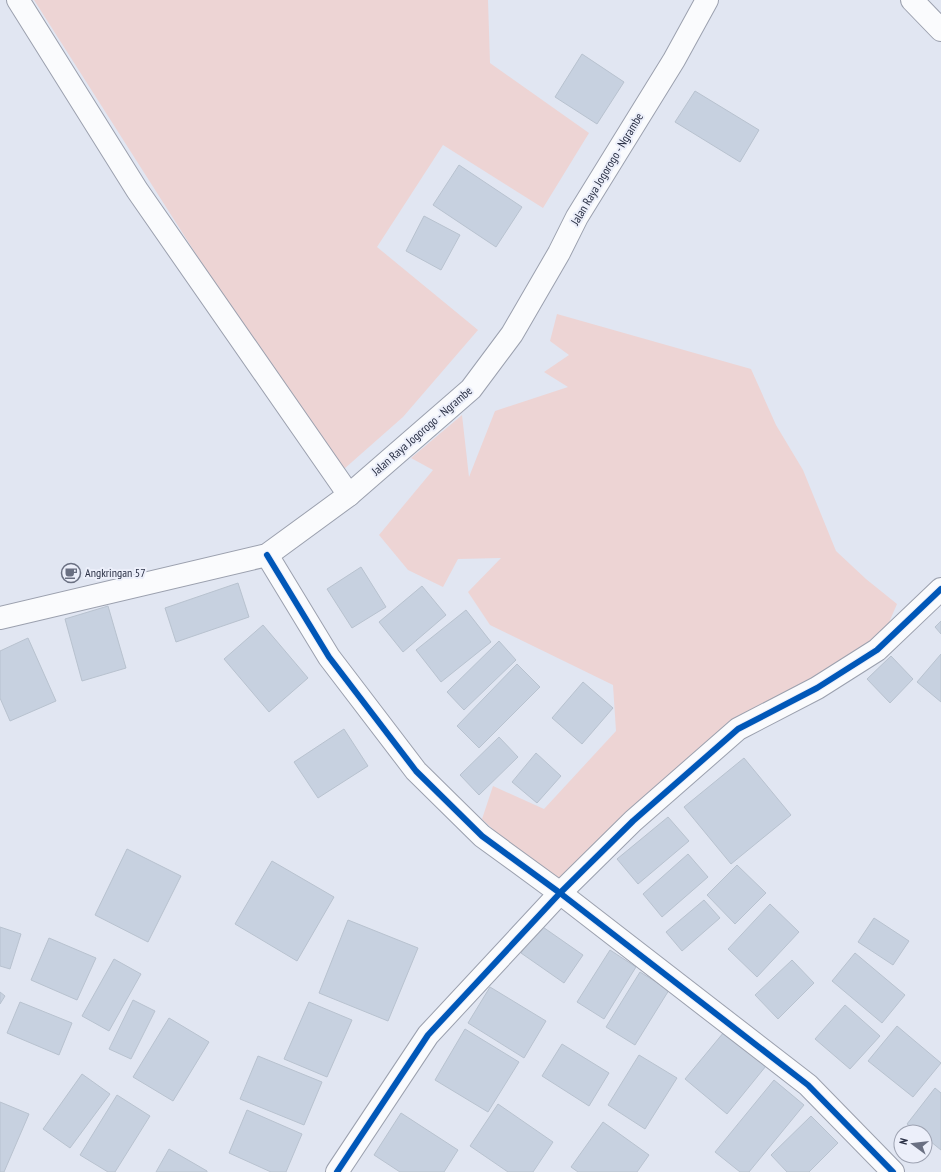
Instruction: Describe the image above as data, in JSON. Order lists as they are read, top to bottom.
{
  "streets": {
    "street": ["Jalan Raya Jogorogo - Ngrambe"]
  },
  "places": {
    "cafe": ["Angkringan 57"]
  },
  "north": "left"
}
